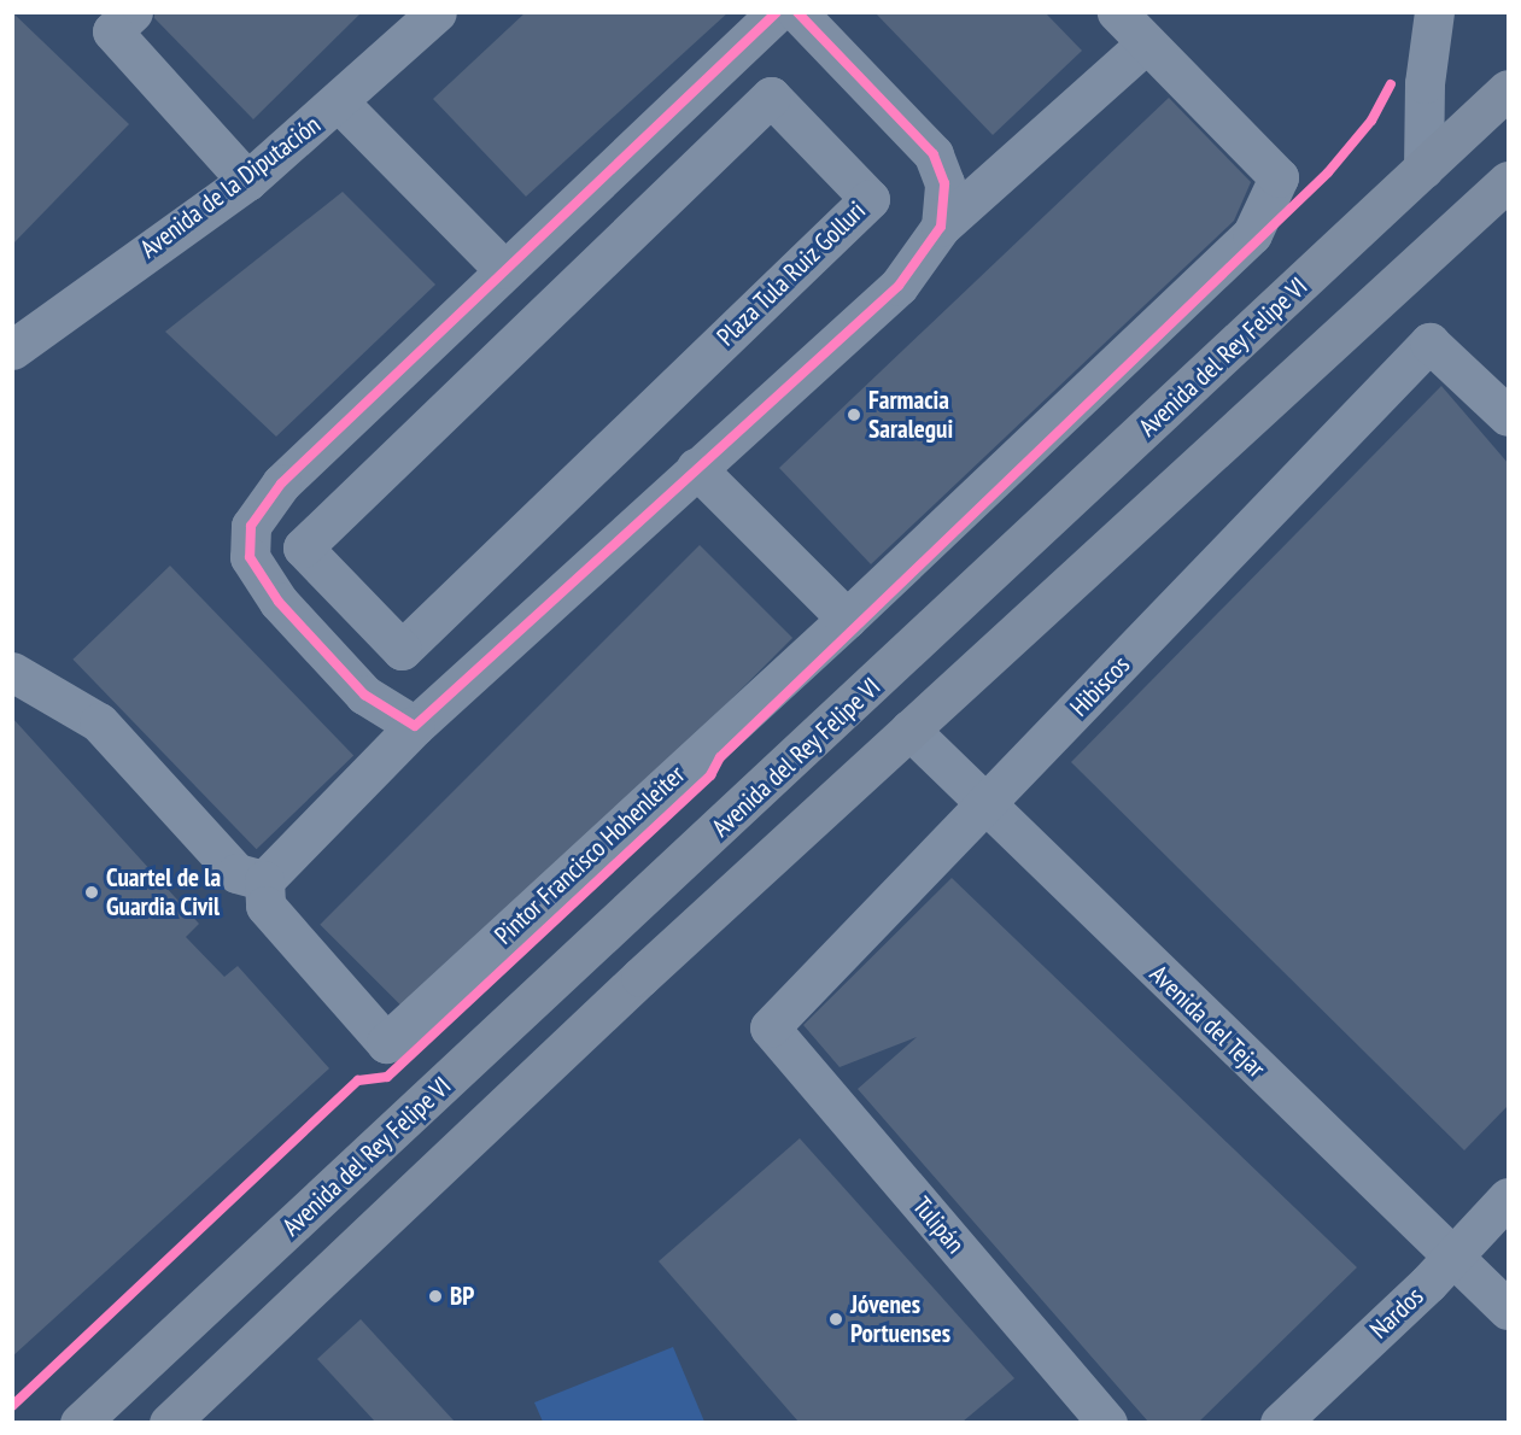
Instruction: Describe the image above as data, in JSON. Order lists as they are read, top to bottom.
{
  "streets": {
    "main road": ["Avenida del Rey Felipe VI"],
    "street": [
      "Avenida de la Diputación",
      "Plaza Tula Ruiz Golluri",
      "Hibiscos",
      "Pintor Francisco Hohenleiter",
      "Avenida del Tejar",
      "Tulipán",
      "Nardos"
    ]
  },
  "crossings": [
    ["Hibiscos", "Avenida del Tejar"],
    ["Hibiscos", "Tulipán"],
    ["Avenida del Tejar", "Nardos"]
  ],
  "places": [
    "Farmacia Saralegui",
    "Cuartel de la Guardia Civil",
    "BP",
    "Jóvenes Portuenses"
  ]
}
